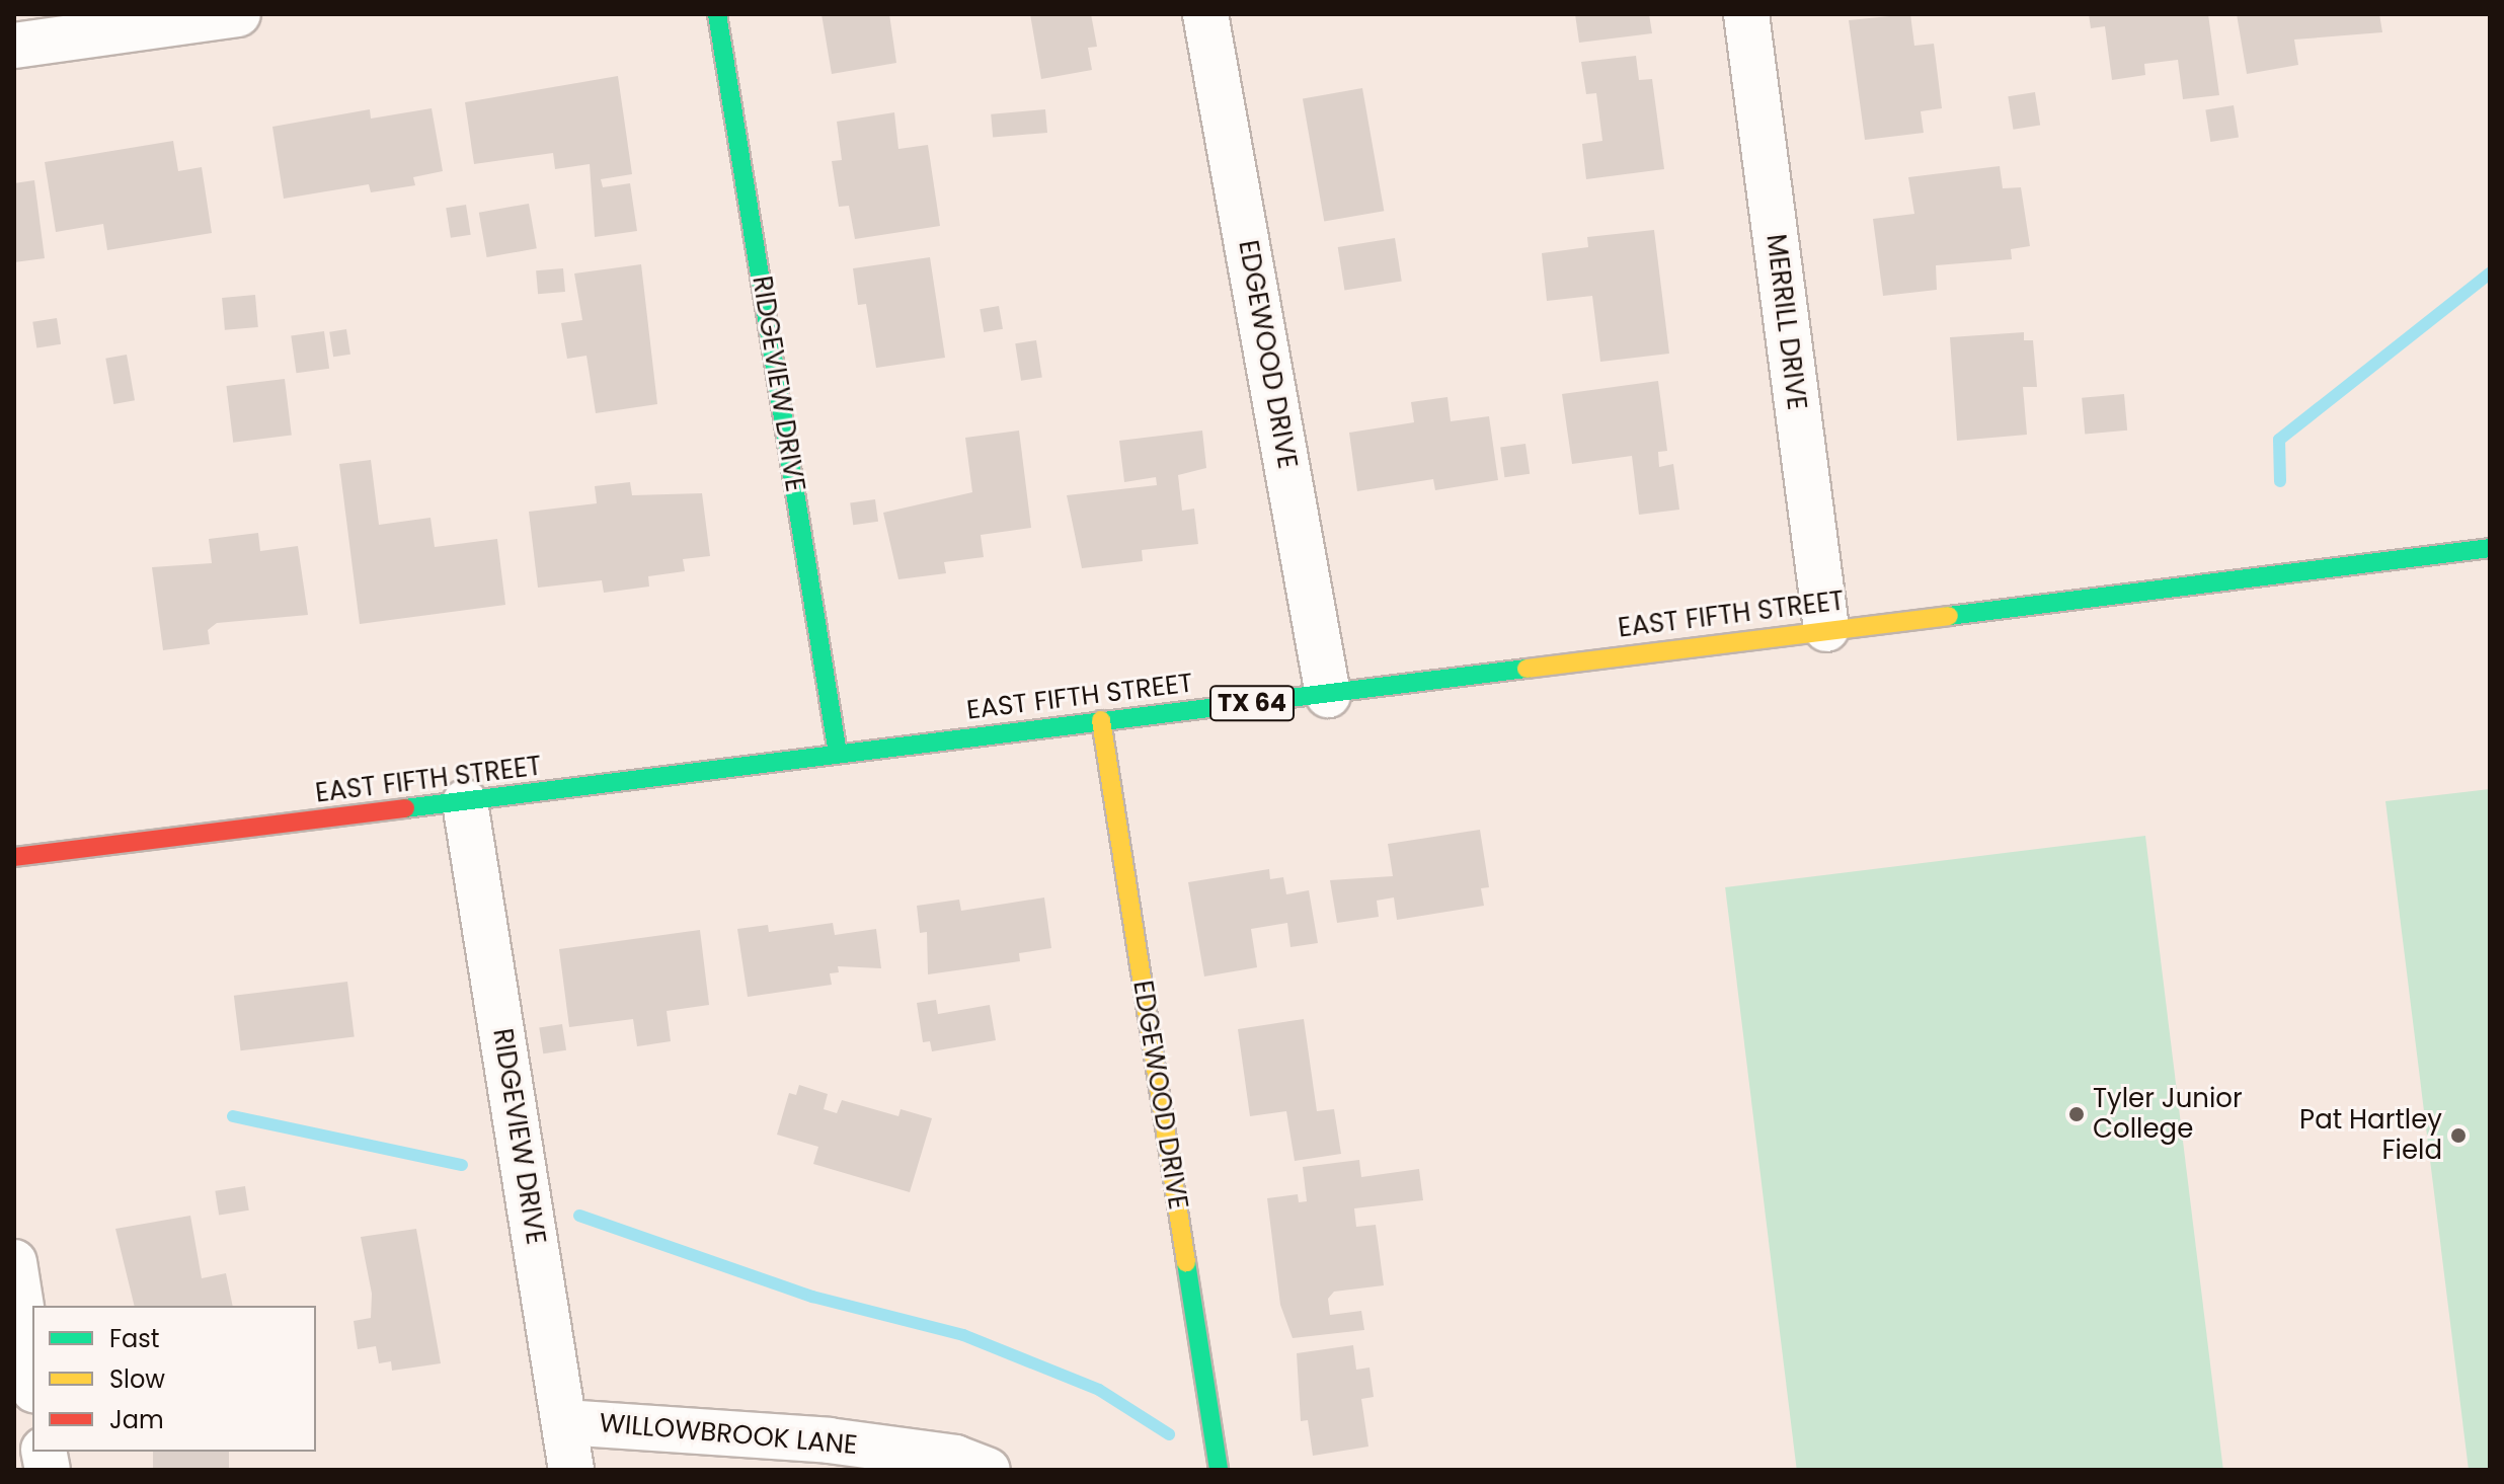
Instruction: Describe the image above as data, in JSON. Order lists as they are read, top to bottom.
{
  "streets": {
    "main road": [
      "EDGEWOOD DRIVE",
      "RIDGEVIEW DRIVE",
      "EAST FIFTH STREET",
      "TX 64"
    ],
    "street": ["MERRILL DRIVE", "WILLOWBROOK LANE"]
  },
  "crossings": [
    ["MERRILL DRIVE", "EAST FIFTH STREET"],
    ["EDGEWOOD DRIVE", "EAST FIFTH STREET"],
    ["RIDGEVIEW DRIVE", "EAST FIFTH STREET"],
    ["RIDGEVIEW DRIVE", "WILLOWBROOK LANE"]
  ],
  "places": ["Tyler Junior College", "Pat Hartley Field"],
  "legend": ["Fast", "Slow", "Jam"]
}
